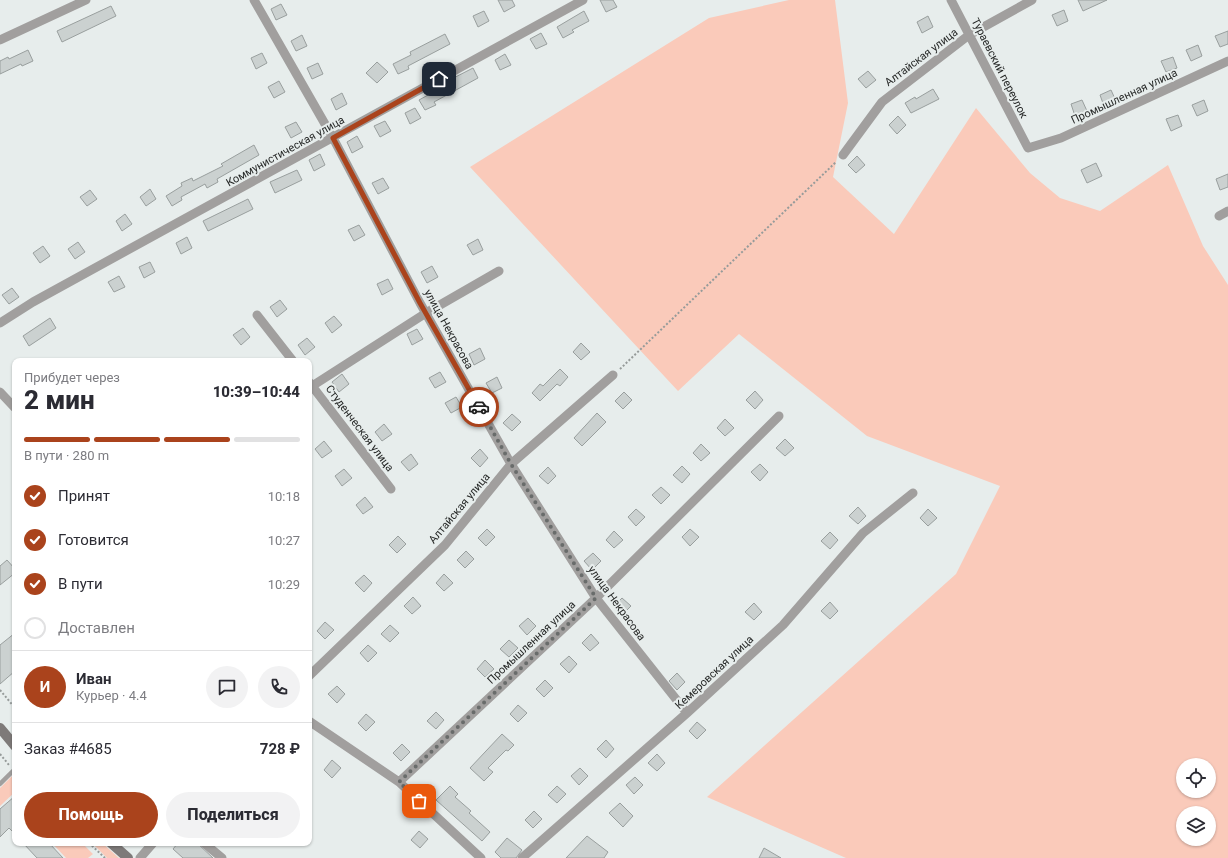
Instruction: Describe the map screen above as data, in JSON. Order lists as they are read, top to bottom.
{
  "streets": {
    "street": [
      "Алтайская улица",
      "Тураевский переулок",
      "Промышленная улица",
      "Коммунистическая улица",
      "улица Некрасова",
      "Студенческая улица",
      "Кемеровская улица"
    ]
  },
  "crossings": [
    ["Алтайская улица", "Тураевский переулок"],
    ["Алтайская улица", "улица Некрасова"],
    ["Тураевский переулок", "Промышленная улица"],
    ["Промышленная улица", "улица Некрасова"],
    ["Коммунистическая улица", "улица Некрасова"],
    ["улица Некрасова", "Кемеровская улица"]
  ],
  "page": {
    "heading": ["2 мин", "Прибудет через", "10:39–10:44"],
    "panel": [
      "Иван",
      "Курьер · 4.4",
      "Заказ #4685",
      "728 ₽"
    ],
    "bar": "В пути · 280 m",
    "list": [
      ["Принят", "10:18"],
      ["Готовится", "10:27"],
      ["В пути", "10:29"],
      "Доставлен"
    ],
    "round": "И",
    "buttons": ["Помощь", "Поделиться"]
  }
}
